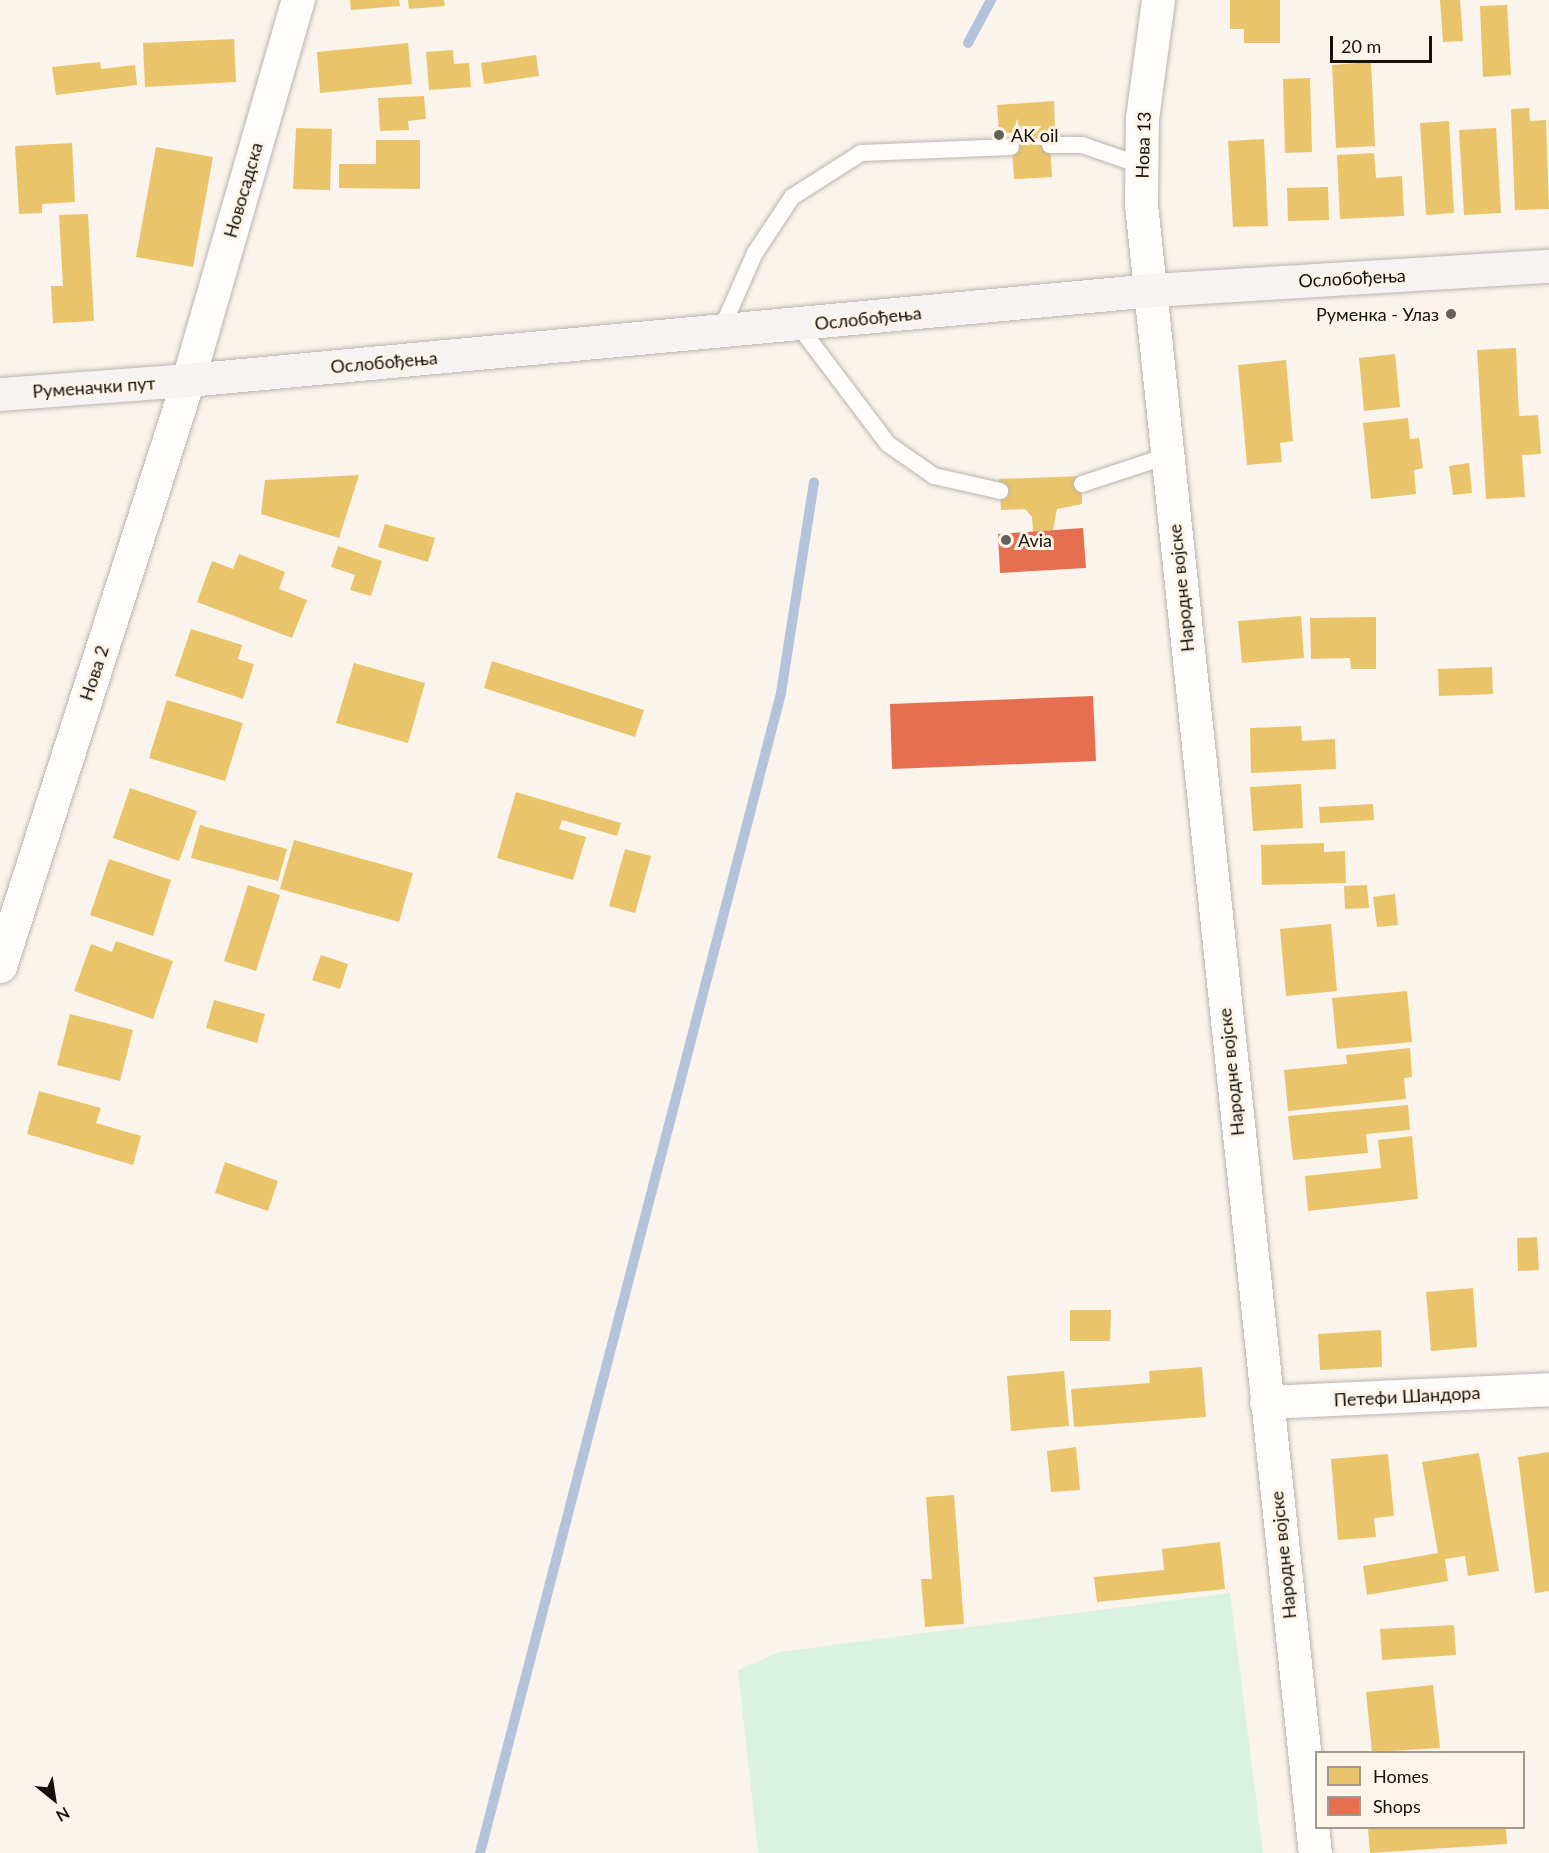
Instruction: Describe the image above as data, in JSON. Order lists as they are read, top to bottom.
{
  "streets": {
    "main road": ["Ослобођења", "Руменачки пут"],
    "street": [
      "Нова 13",
      "Новосадска",
      "Народне војске",
      "Нова 2",
      "Петефи Шандора"
    ]
  },
  "crossings": [
    ["Нова 13", "Ослобођења"],
    ["Нова 13", "Народне војске"],
    ["Новосадска", "Ослобођења"],
    ["Новосадска", "Руменачки пут"],
    ["Новосадска", "Нова 2"],
    ["Ослобођења", "Руменачки пут"],
    ["Ослобођења", "Народне војске"],
    ["Ослобођења", "Нова 2"],
    ["Руменачки пут", "Нова 2"],
    ["Народне војске", "Петефи Шандора"]
  ],
  "places": ["AK oil", "Руменка - Улаз", "Avia"],
  "legend": ["Homes", "Shops"],
  "scale_bar": "20 m",
  "north": "bottom right"
}
